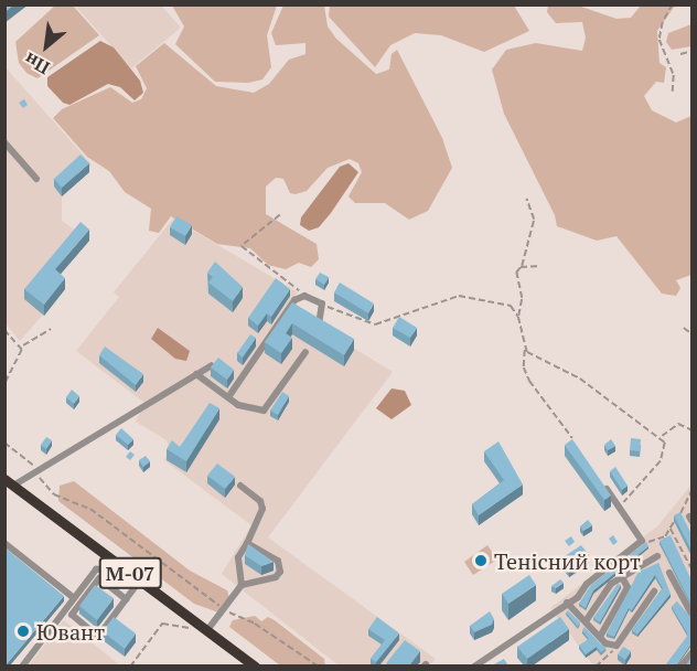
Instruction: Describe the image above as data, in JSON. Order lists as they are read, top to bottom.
{
  "streets": {
    "highway": ["М-07"]
  },
  "places": ["Тенісний корт", "Ювант"],
  "north": "bottom left"
}
